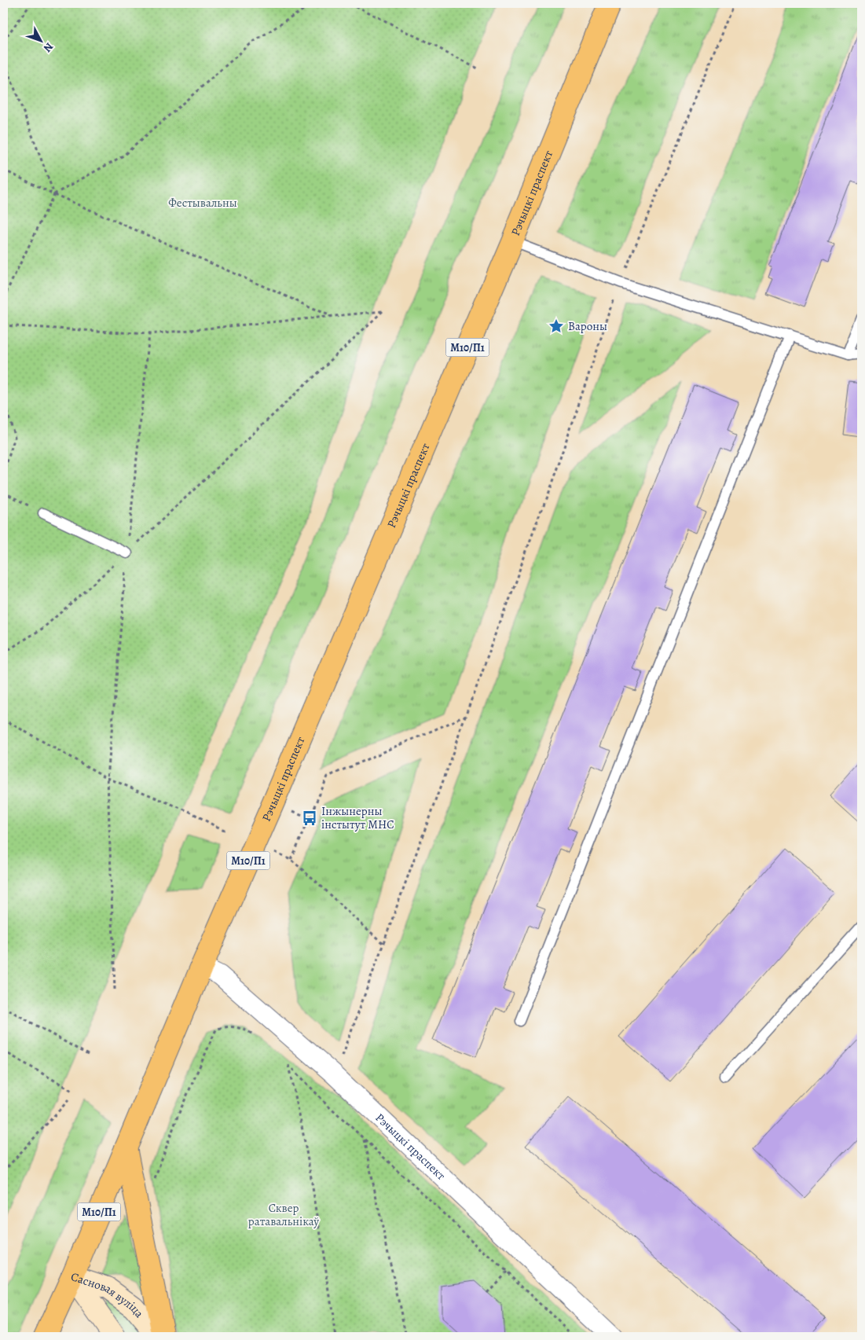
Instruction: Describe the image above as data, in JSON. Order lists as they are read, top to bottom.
{
  "streets": {
    "main road": ["Рэчыцкі праспект", "М10/П1", "Сасновая вуліца"]
  },
  "crossings": [
    ["Рэчыцкі праспект", "Сасновая вуліца"]
  ],
  "parks": ["Фестывальны", "Сквер ратавальнікаў"],
  "places": {
    "place": ["Вароны"],
    "bus stop": ["Інжынерны інстытут МНС"]
  },
  "north": "bottom right"
}
